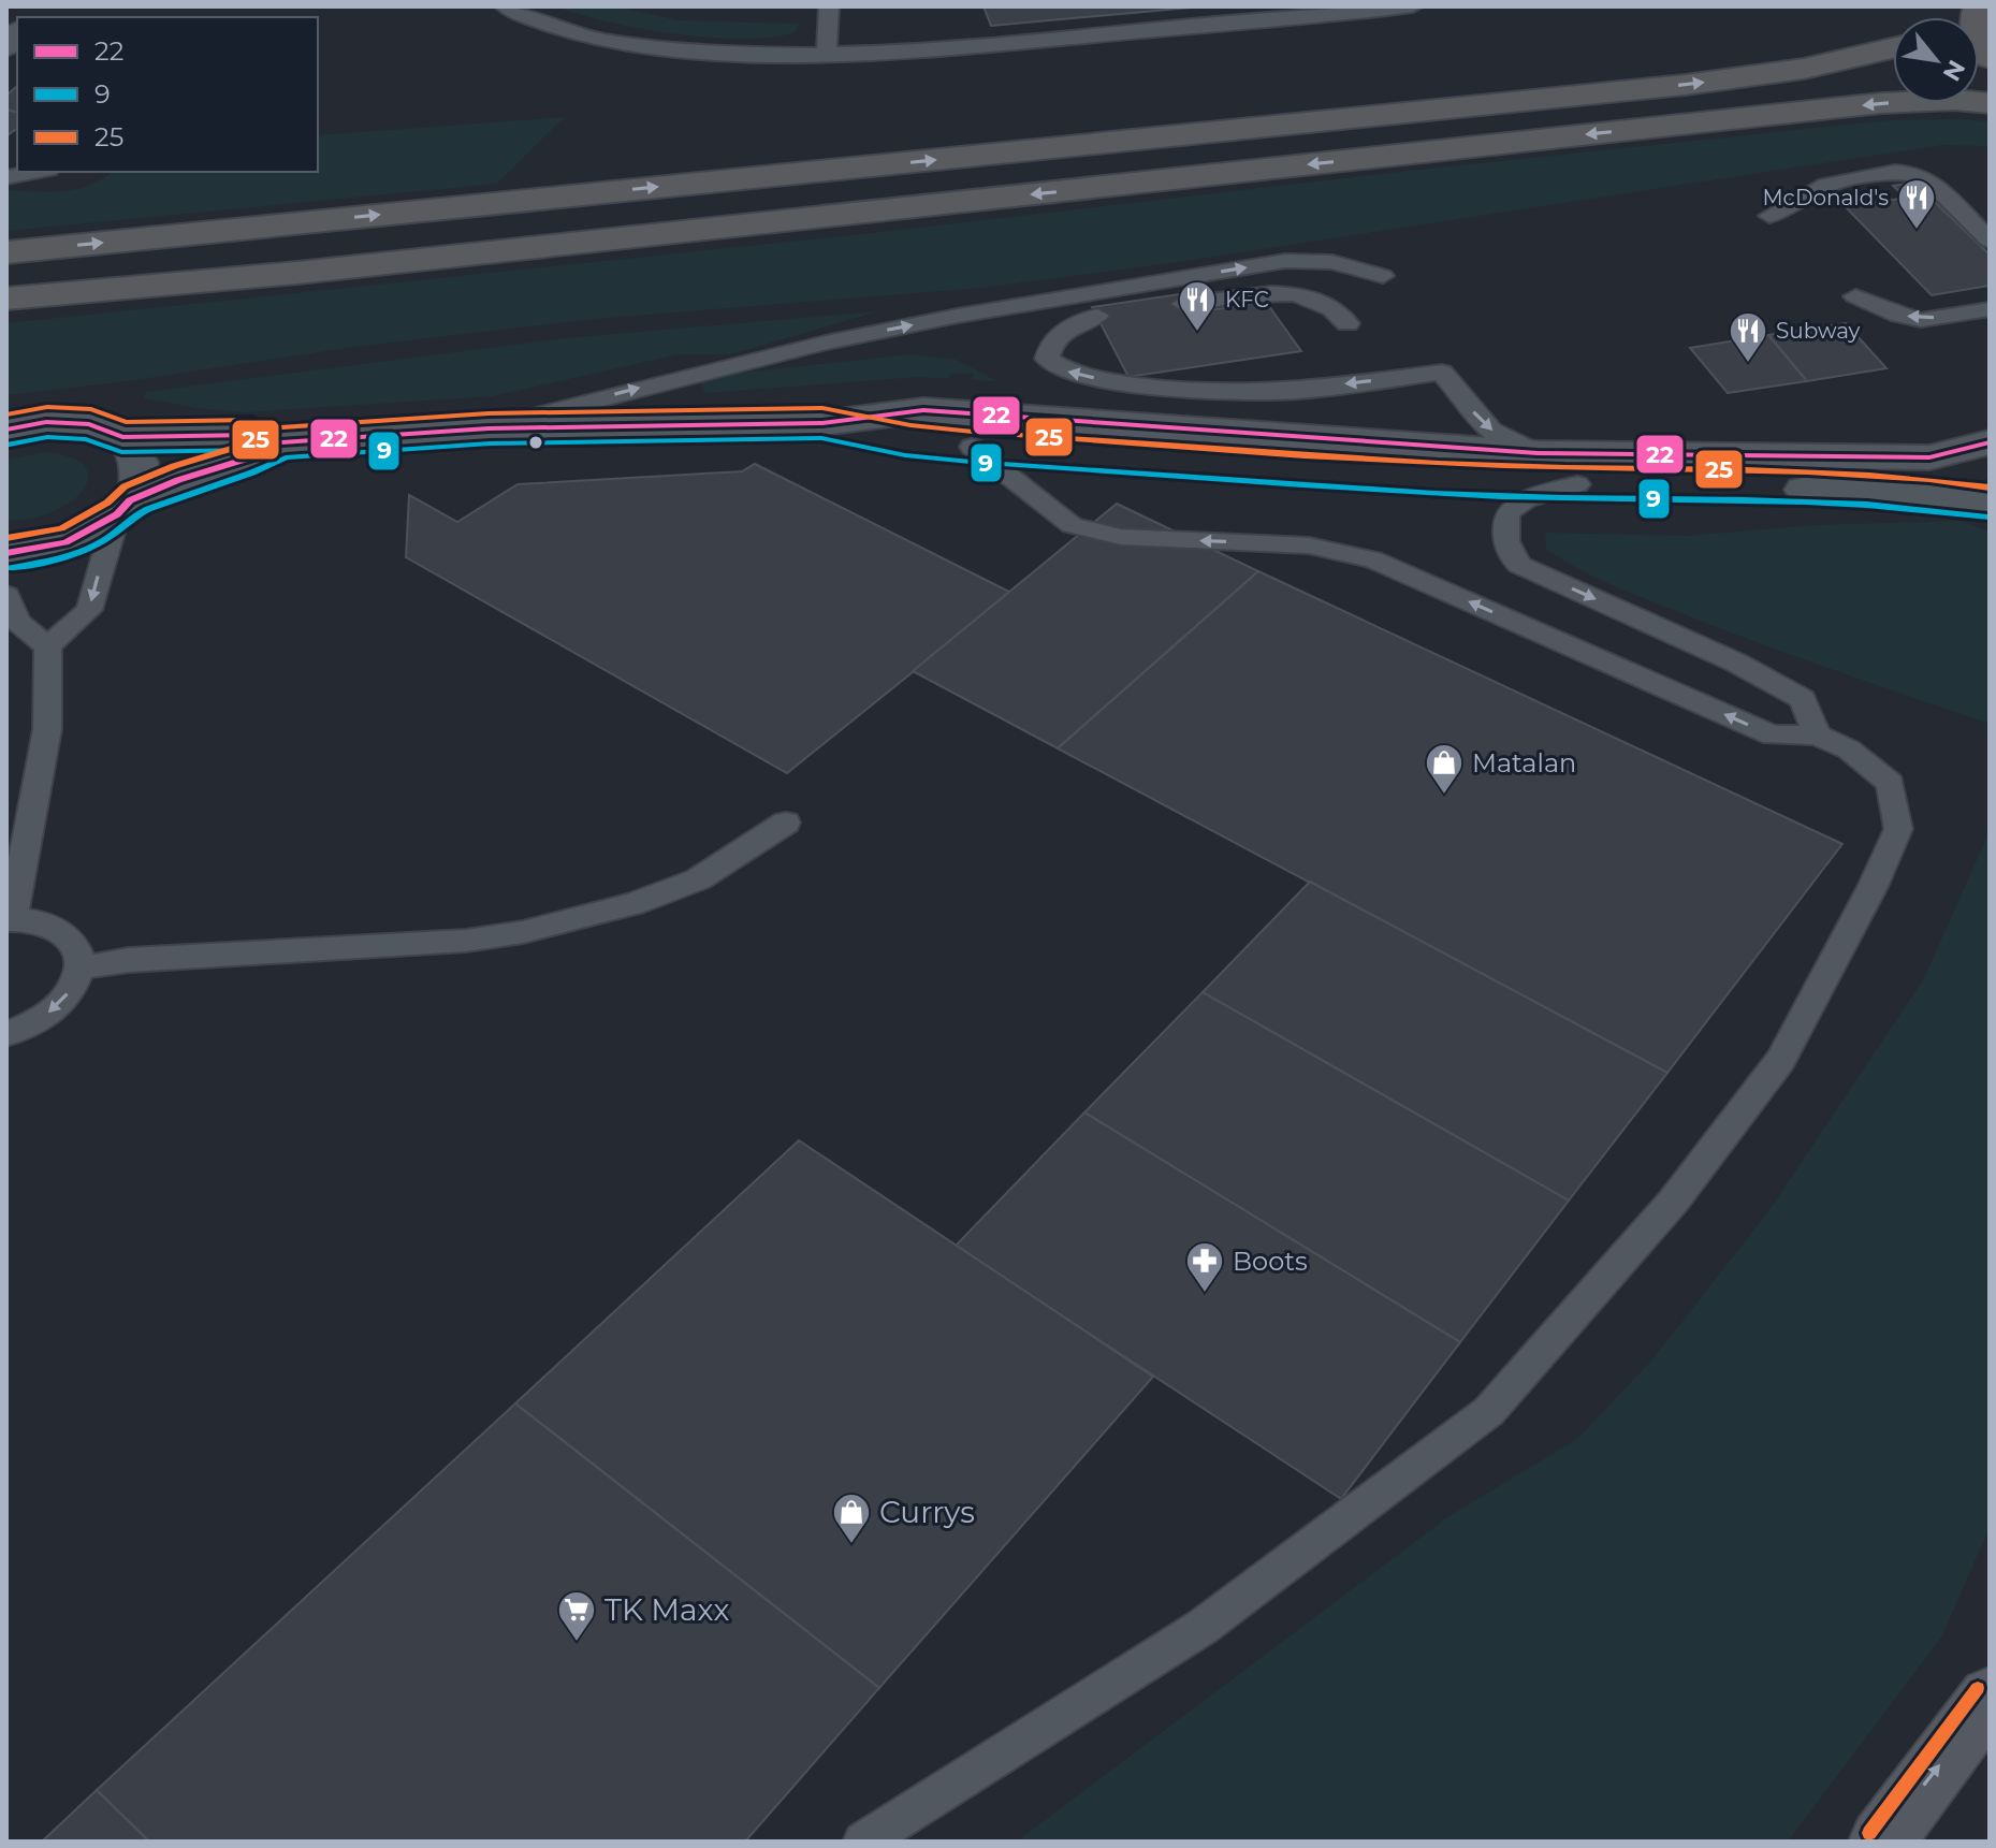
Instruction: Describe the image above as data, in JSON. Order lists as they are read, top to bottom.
{
  "places": {
    "restaurant": ["McDonald's", "KFC", "Subway"],
    "shop": ["Matalan", "Currys"],
    "pharmacy": ["Boots"],
    "supermarket": ["TK Maxx"]
  },
  "lines": ["transit line 25", "transit line 22", "transit line 9"],
  "legend": ["22", "9", "25"],
  "north": "bottom right"
}
